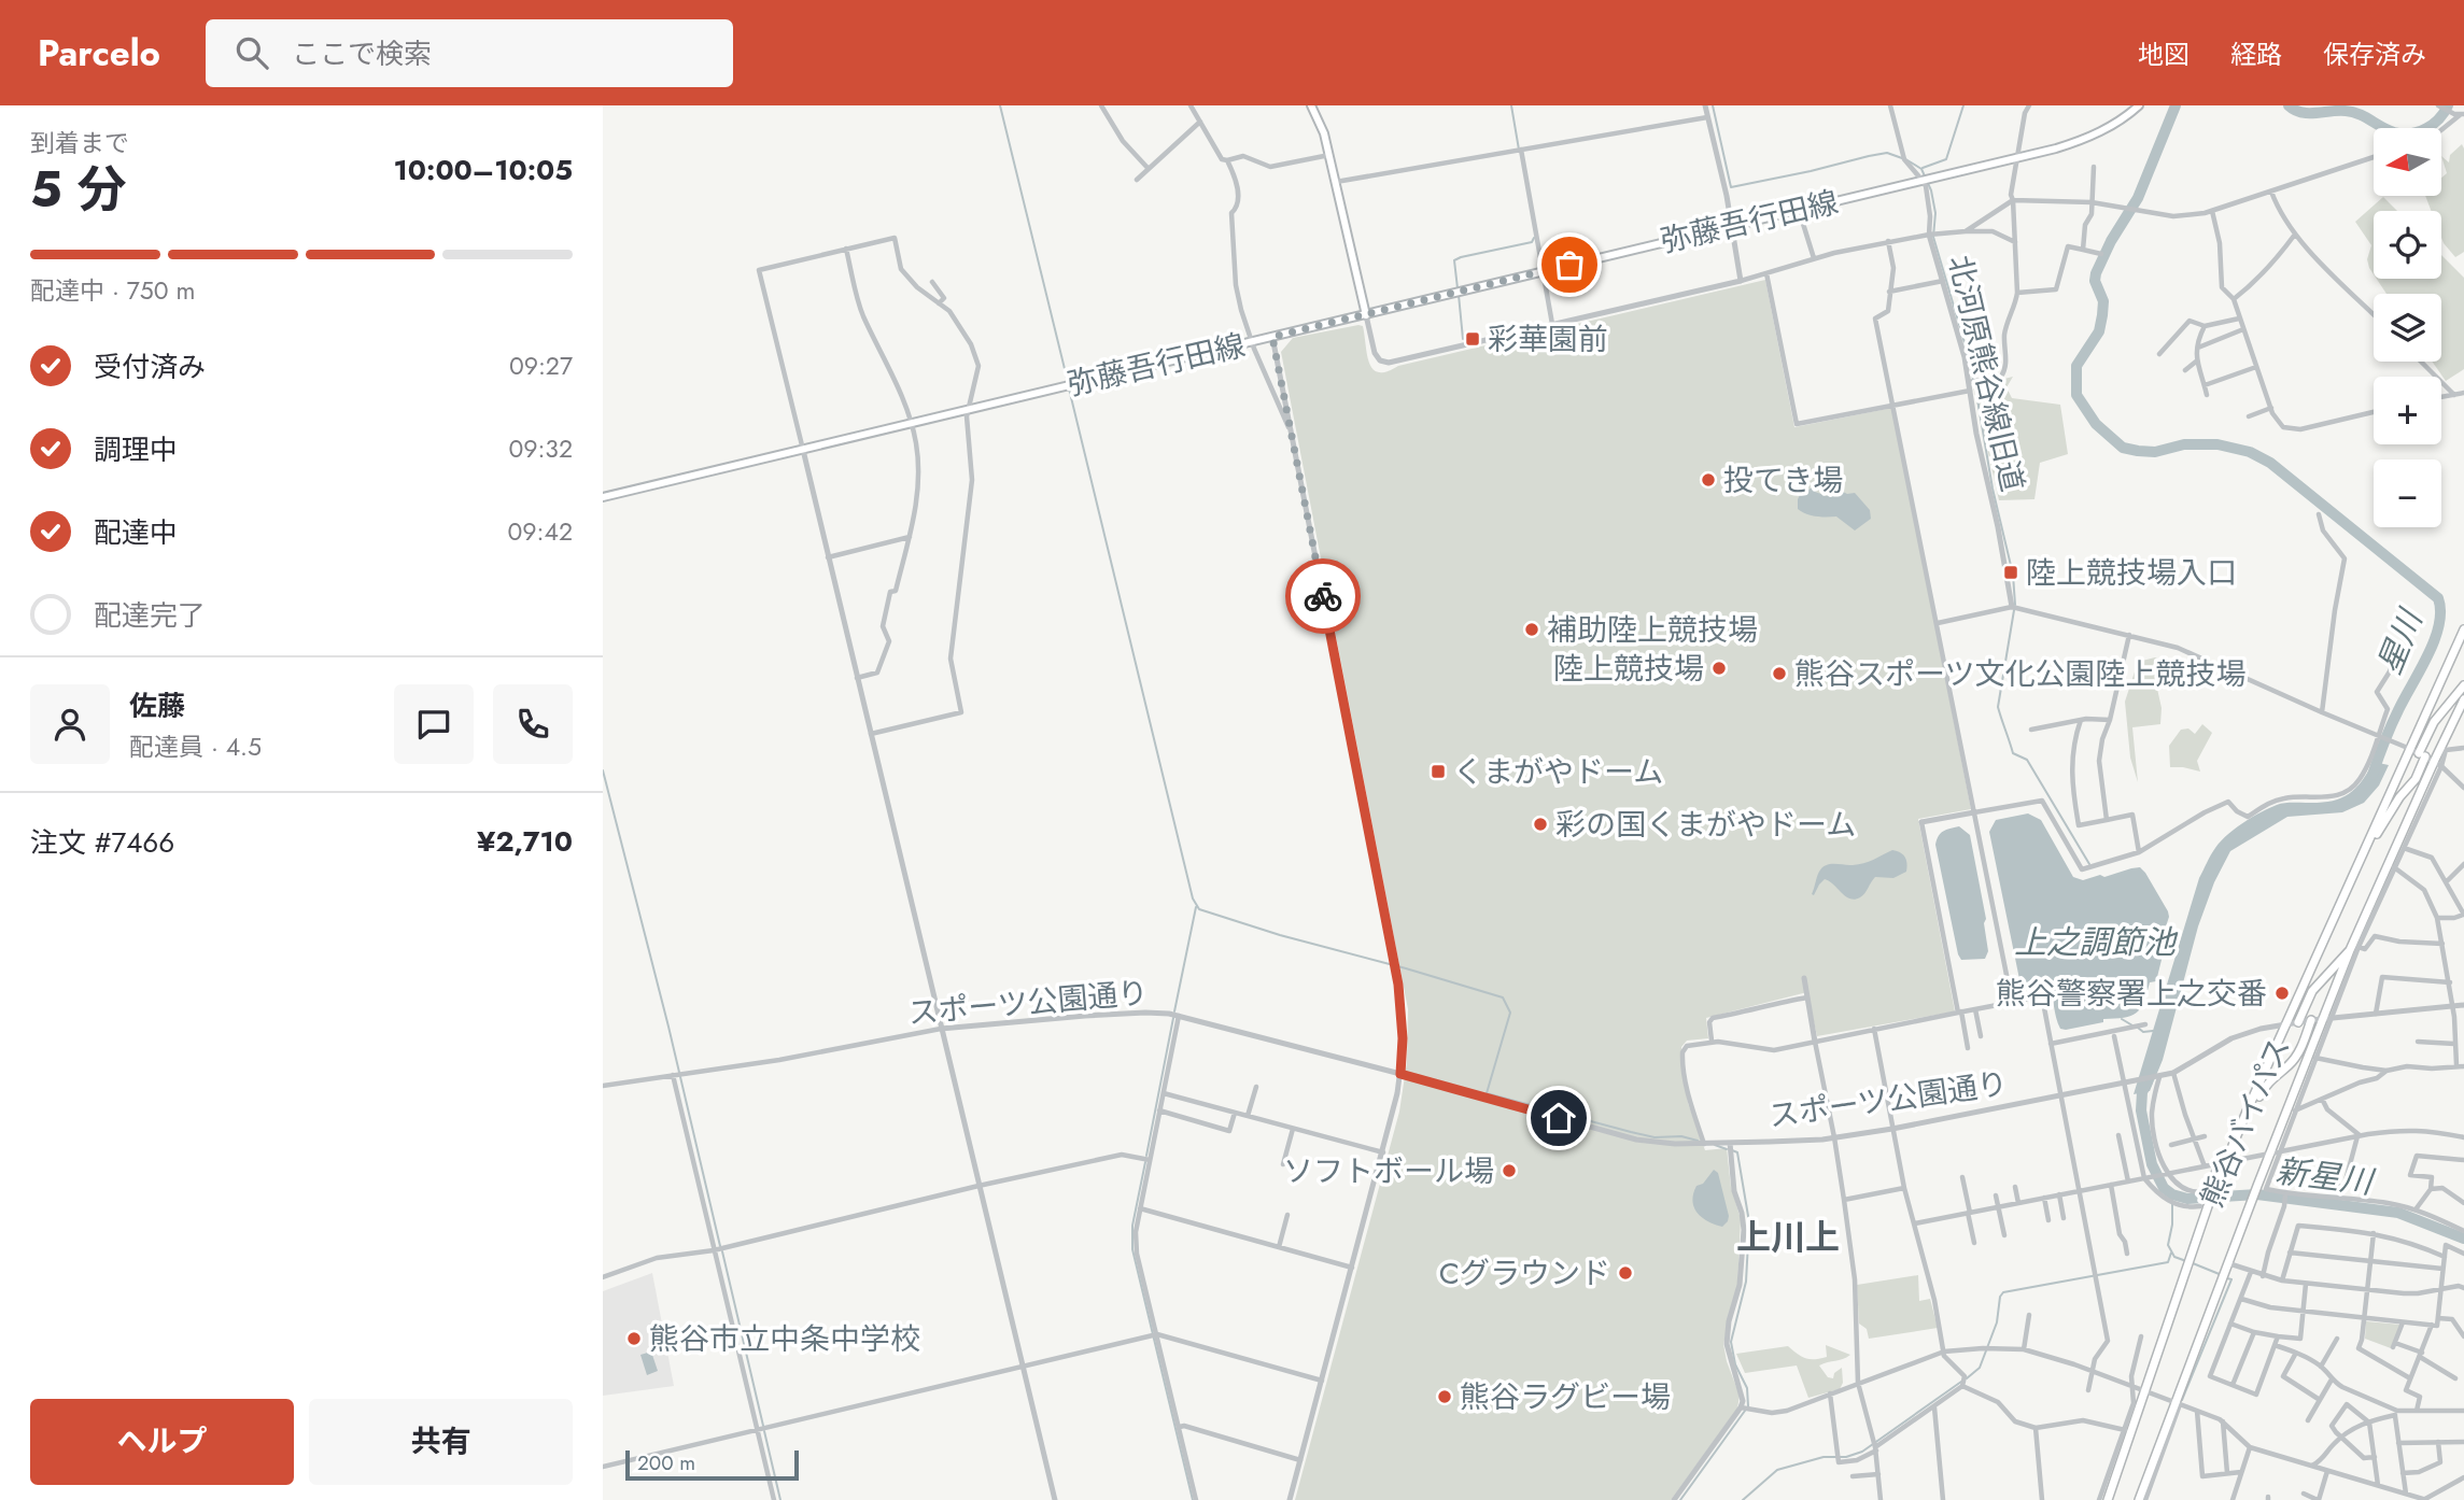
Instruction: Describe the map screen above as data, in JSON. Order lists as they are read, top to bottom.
{
  "streets": {
    "highway": ["熊谷バイパス"],
    "main road": ["弥藤吾行田線"],
    "street": ["北河原熊谷線旧道", "スポーツ公園通り"]
  },
  "crossings": [
    ["弥藤吾行田線", "北河原熊谷線旧道"],
    ["スポーツ公園通り", "熊谷バイパス"]
  ],
  "districts": ["上川上"],
  "water": ["星川", "上之調節池", "新星川"],
  "places": {
    "transit": ["彩華園前", "陸上競技場入口", "くまがやドーム"],
    "other": [
      "投てき場",
      "補助陸上競技場",
      "陸上競技場",
      "熊谷スポーツ文化公園陸上競技場",
      "彩の国くまがやドーム",
      "熊谷警察署上之交番",
      "ソフトボール場",
      "Cグラウンド",
      "熊谷市立中条中学校",
      "熊谷ラグビー場"
    ]
  },
  "scale_bar": "200 m",
  "north": "left",
  "page": {
    "header": "Parcelo",
    "search": "ここで検索",
    "nav": ["地図", "経路", "保存済み"],
    "heading": ["5 分", "到着まで", "10:00–10:05"],
    "panel": [
      "佐藤",
      "配達員 · 4.5",
      "注文 #7466",
      "¥2,710"
    ],
    "map_buttons": ["+", "−"],
    "bar": "配達中 · 750 m",
    "list": [
      ["受付済み", "09:27"],
      ["調理中", "09:32"],
      ["配達中", "09:42"],
      "配達完了"
    ],
    "buttons": ["ヘルプ", "共有"],
    "scale": "200 m"
  }
}
